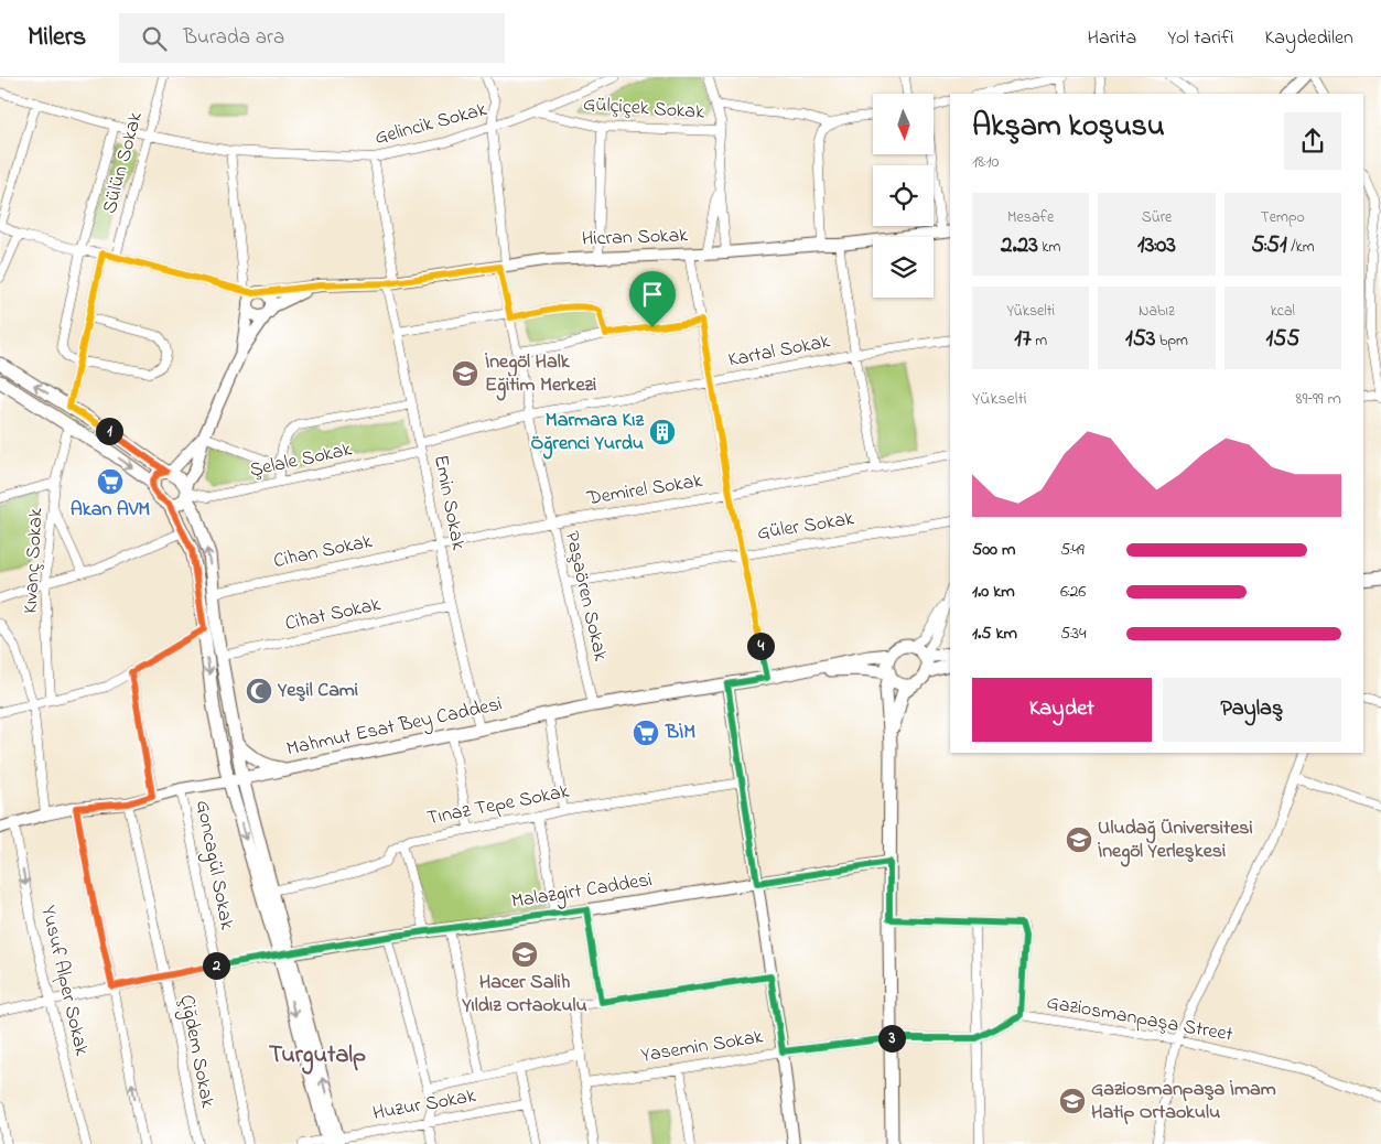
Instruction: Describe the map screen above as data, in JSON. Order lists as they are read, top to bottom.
{
  "streets": {
    "main road": ["Mahmut Esat Bey Caddesi"],
    "street": [
      "Gülçiçek Sokak",
      "Gelincik Sokak",
      "Sülün Sokak",
      "Hicran Sokak",
      "Kartal Sokak",
      "Şelale Sokak",
      "Demirel Sokak",
      "Emin Sokak",
      "Güler Sokak",
      "Cihan Sokak",
      "Kıvanç Sokak",
      "Paşaören Sokak",
      "Cihat Sokak",
      "Tınaz Tepe Sokak",
      "Goncagül Sokak",
      "Malazgirt Caddesi",
      "Yusuf Alper Sokak",
      "Gaziosmanpaşa Street",
      "Yasemin Sokak",
      "Çiğdem Sokak",
      "Huzur Sokak"
    ]
  },
  "crossings": [
    ["Gülçiçek Sokak", "Gelincik Sokak"],
    ["Gelincik Sokak", "Sülün Sokak"],
    ["Gelincik Sokak", "Emin Sokak"],
    ["Gelincik Sokak", "Paşaören Sokak"],
    ["Hicran Sokak", "Emin Sokak"],
    ["Hicran Sokak", "Paşaören Sokak"],
    ["Kartal Sokak", "Şelale Sokak"],
    ["Kartal Sokak", "Emin Sokak"],
    ["Kartal Sokak", "Paşaören Sokak"],
    ["Şelale Sokak", "Emin Sokak"],
    ["Demirel Sokak", "Emin Sokak"],
    ["Demirel Sokak", "Cihan Sokak"],
    ["Demirel Sokak", "Paşaören Sokak"],
    ["Emin Sokak", "Cihan Sokak"],
    ["Emin Sokak", "Cihat Sokak"],
    ["Emin Sokak", "Mahmut Esat Bey Caddesi"],
    ["Güler Sokak", "Paşaören Sokak"],
    ["Paşaören Sokak", "Mahmut Esat Bey Caddesi"],
    ["Mahmut Esat Bey Caddesi", "Goncagül Sokak"],
    ["Mahmut Esat Bey Caddesi", "Yusuf Alper Sokak"],
    ["Mahmut Esat Bey Caddesi", "Çiğdem Sokak"],
    ["Gaziosmanpaşa Street", "Yasemin Sokak"]
  ],
  "districts": ["Turgutalp"],
  "places": {
    "school or university": [
      "İnegöl Halk Eğitim Merkezi",
      "Uludağ Üniversitesi İnegöl Yerleşkesi",
      "Hacer Salih Yıldız Ortaokulu",
      "Gaziosmanpaşa İmam Hatip Ortaokulu"
    ],
    "building": ["Marmara Kız Öğrenci Yurdu"],
    "supermarket": ["Akan AVM", "BİM"],
    "mosque": ["Yeşil Cami"]
  },
  "north": "bottom",
  "page": {
    "header": "Milers",
    "search": "Burada ara",
    "nav": ["Harita", "Yol tarifi", "Kaydedilen"],
    "heading": ["Akşam koşusu", "18:10"],
    "stats": [
      ["Mesafe", "2.23 km"],
      ["Süre", "13:03"],
      ["Tempo", "5:51 /km"],
      ["Yükselti", "17 m"],
      ["Nabız", "153 bpm"],
      ["kcal", "155"]
    ],
    "chart": ["Yükselti", "89–99 m"],
    "pins": [
      "1",
      "4",
      "2",
      "3"
    ],
    "list": [
      {
        "name": "500 m",
        "note": "5:49"
      },
      {
        "name": "1.0 km",
        "note": "6:26"
      },
      {
        "name": "1.5 km",
        "note": "5:34"
      }
    ],
    "buttons": ["Kaydet", "Paylaş"]
  }
}
